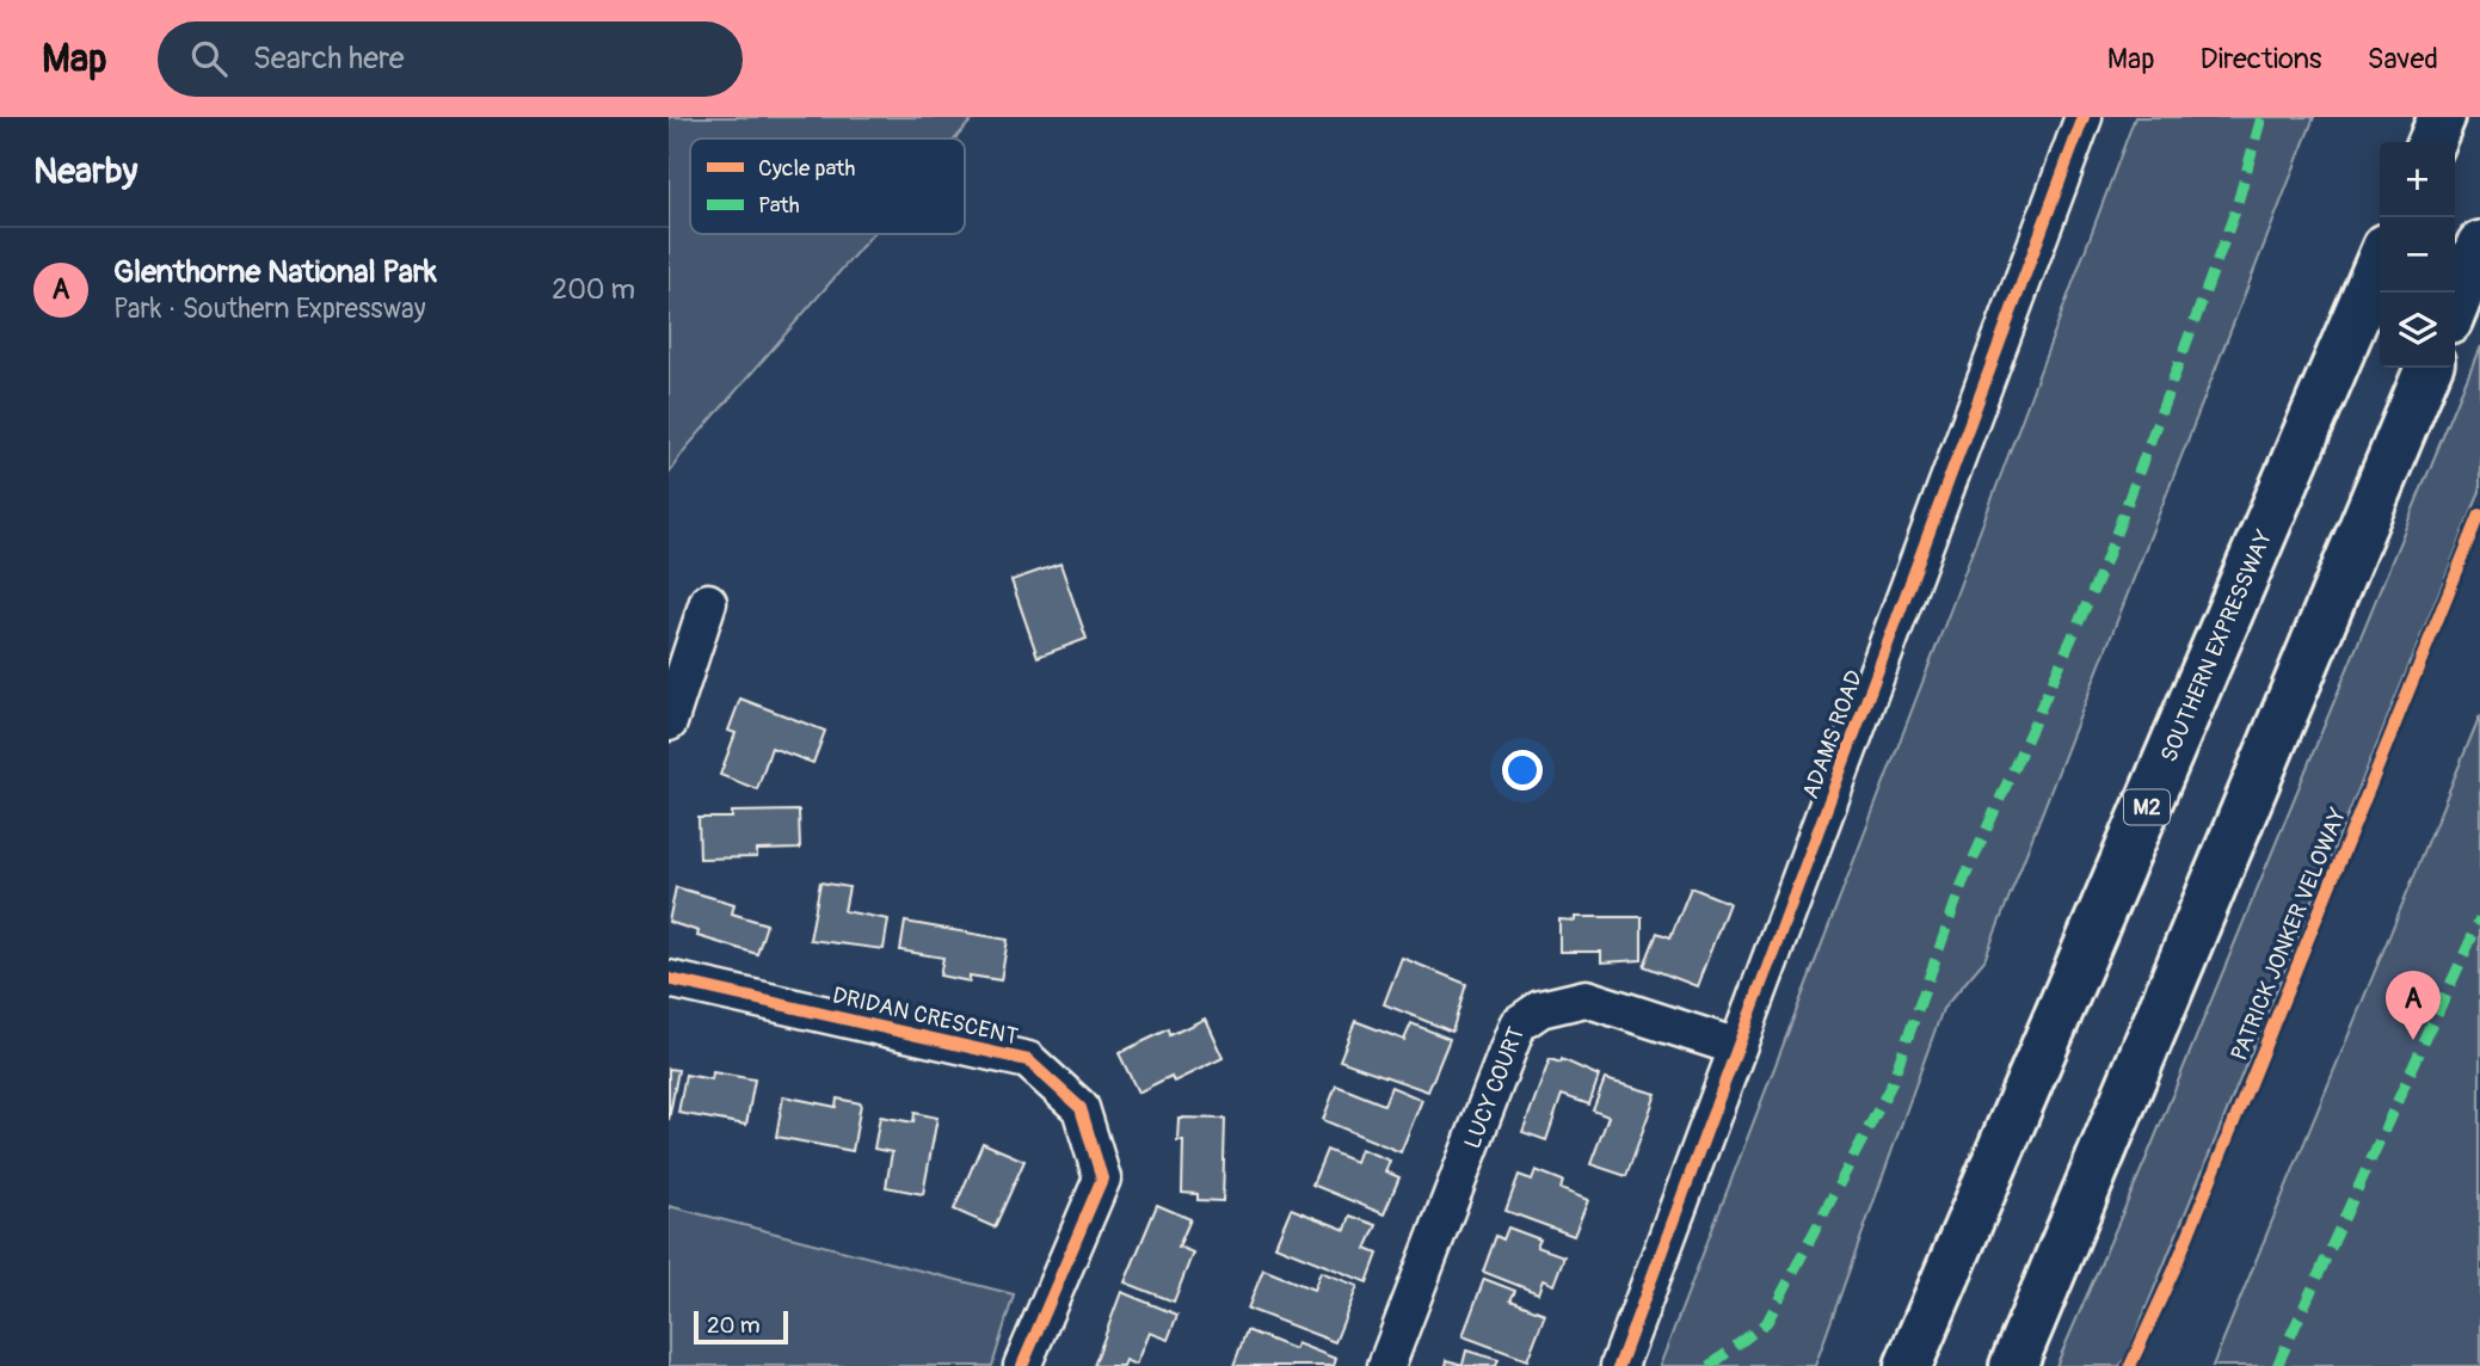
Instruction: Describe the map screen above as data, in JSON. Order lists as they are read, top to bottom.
{
  "streets": {
    "highway": ["SOUTHERN EXPRESSWAY", "M2"],
    "street": ["ADAMS ROAD", "DRIDAN CRESCENT", "LUCY COURT"],
    "cycle path": ["PATRICK JONKER VELOWAY"]
  },
  "crossings": [
    ["ADAMS ROAD", "LUCY COURT"]
  ],
  "legend": ["Cycle path", "Path"],
  "scale_bar": "20 m",
  "page": {
    "header": "Map",
    "search": "Search here",
    "nav": ["Map", "Directions", "Saved"],
    "heading": "Nearby",
    "map_buttons": ["+", "−"],
    "list": [
      {
        "mark": "A",
        "name": "Glenthorne National Park",
        "note": "Park · Southern Expressway",
        "value": "200 m"
      }
    ],
    "pins": "A",
    "scale": "20 m"
  }
}
